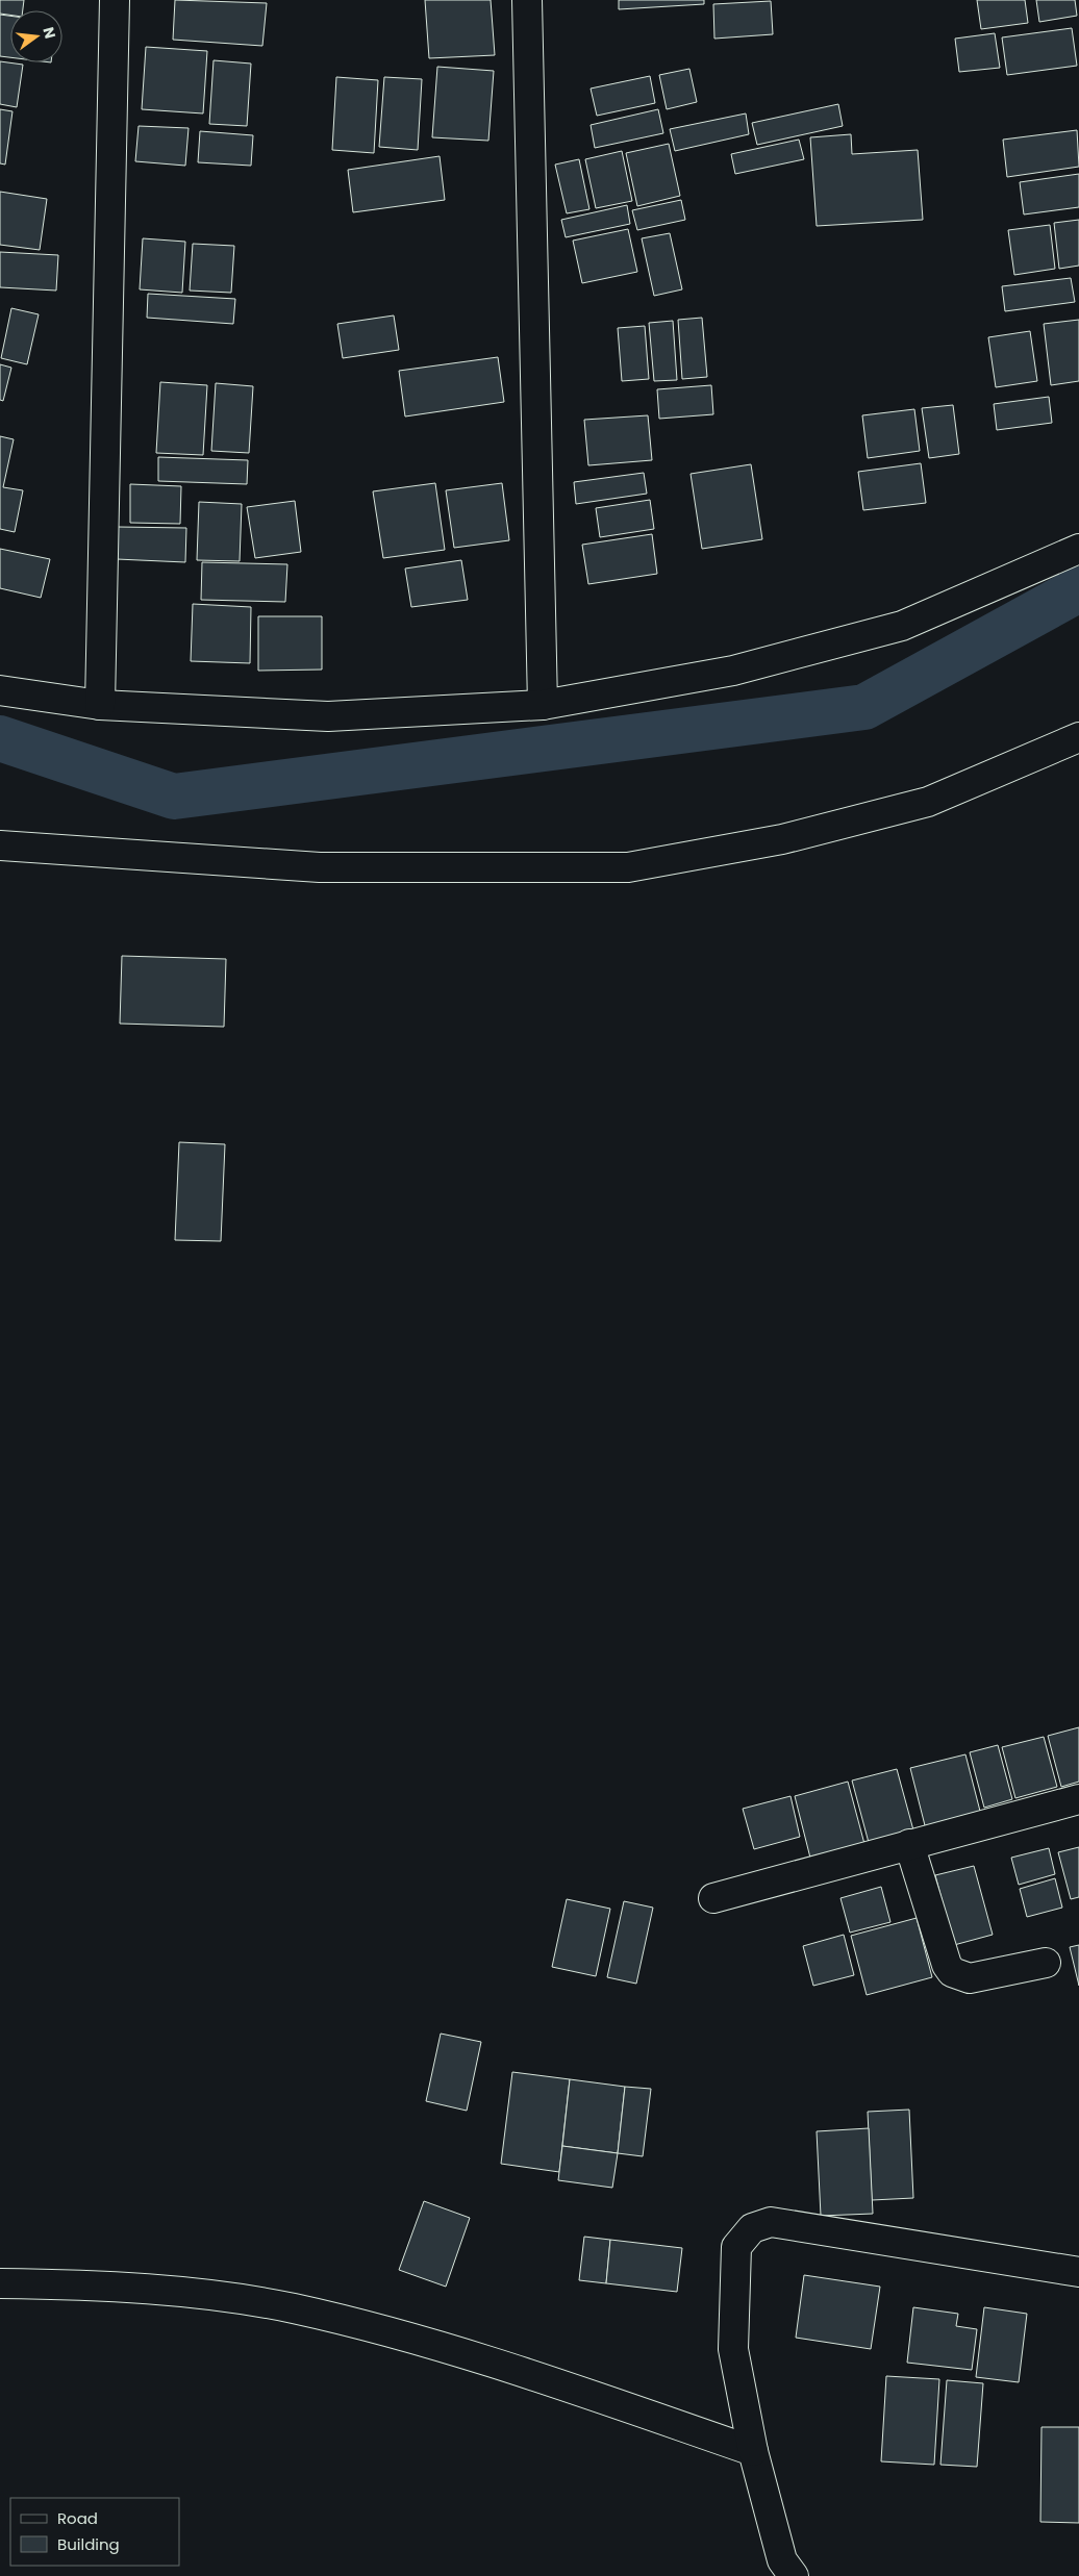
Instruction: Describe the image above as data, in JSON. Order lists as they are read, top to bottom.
{
  "legend": ["Road", "Building"],
  "north": "right"
}
